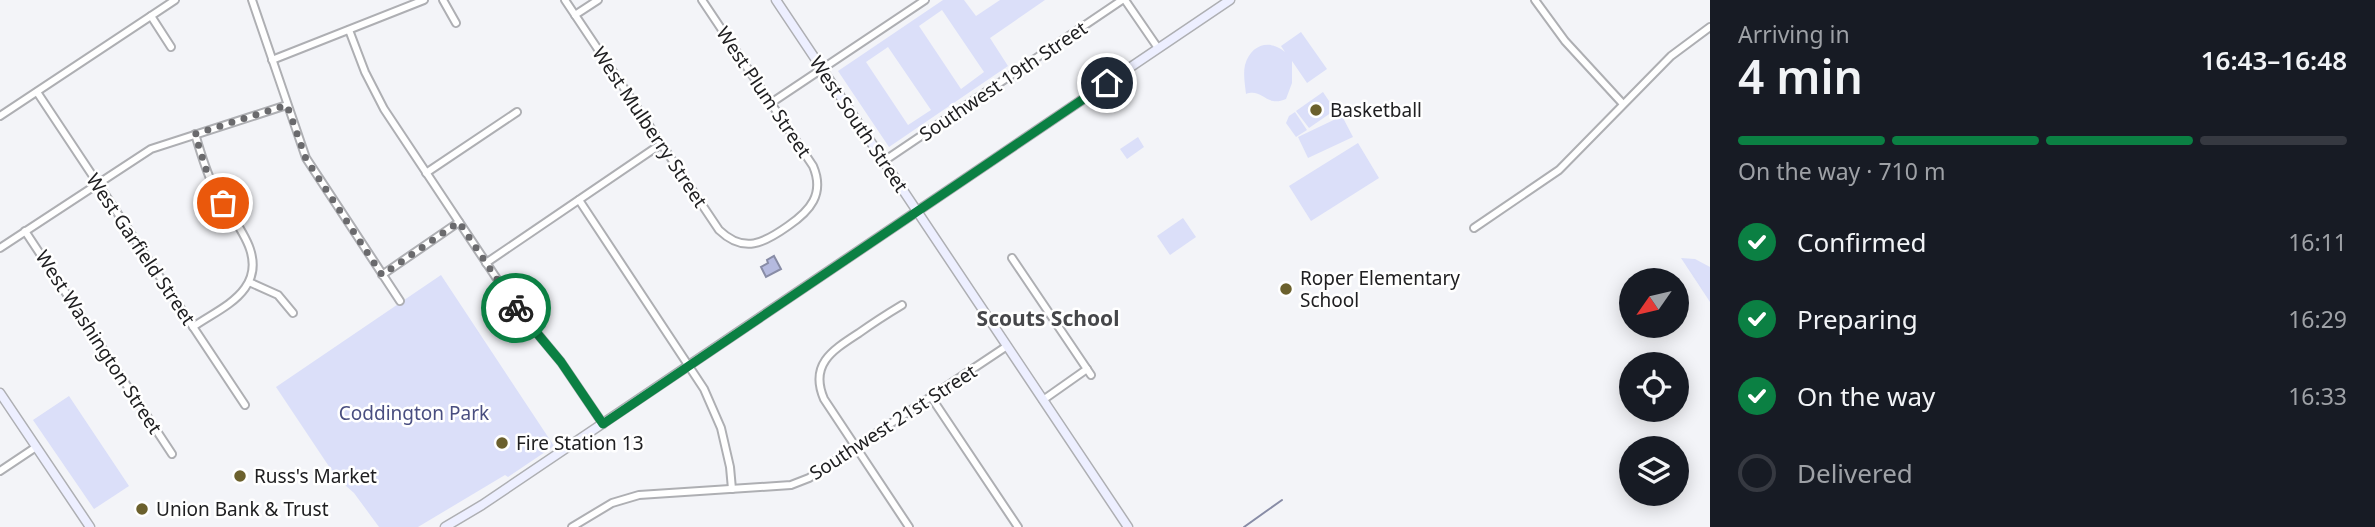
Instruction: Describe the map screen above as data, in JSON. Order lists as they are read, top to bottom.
{
  "streets": {
    "main road": ["West South Street"],
    "street": [
      "Southwest 19th Street",
      "West Plum Street",
      "West Mulberry Street",
      "West Garfield Street",
      "West Washington Street",
      "Southwest 21st Street"
    ]
  },
  "crossings": [
    ["Southwest 19th Street", "West South Street"],
    ["West Plum Street", "West Mulberry Street"],
    ["West South Street", "Southwest 21st Street"]
  ],
  "districts": ["Scouts School"],
  "parks": ["Coddington Park"],
  "places": [
    "Basketball",
    "Roper Elementary School",
    "Fire Station 13",
    "Russ's Market",
    "Union Bank & Trust"
  ],
  "north": "bottom left",
  "page": {
    "heading": ["4 min", "Arriving in", "16:43–16:48"],
    "bar": "On the way · 710 m",
    "list": [
      ["Confirmed", "16:11"],
      ["Preparing", "16:29"],
      ["On the way", "16:33"],
      "Delivered"
    ]
  }
}
